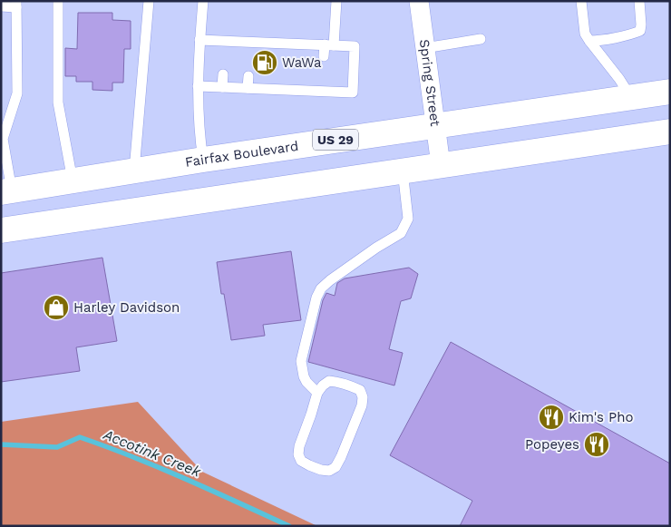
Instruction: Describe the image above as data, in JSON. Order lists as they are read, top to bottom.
{
  "streets": {
    "main road": ["US 29", "Fairfax Boulevard"],
    "street": ["Spring Street"]
  },
  "crossings": [
    ["Spring Street", "Fairfax Boulevard"]
  ],
  "water": ["Accotink Creek"],
  "places": {
    "fuel station": ["WaWa"],
    "shop": ["Harley Davidson"],
    "restaurant": ["Kim's Pho", "Popeyes"]
  }
}
